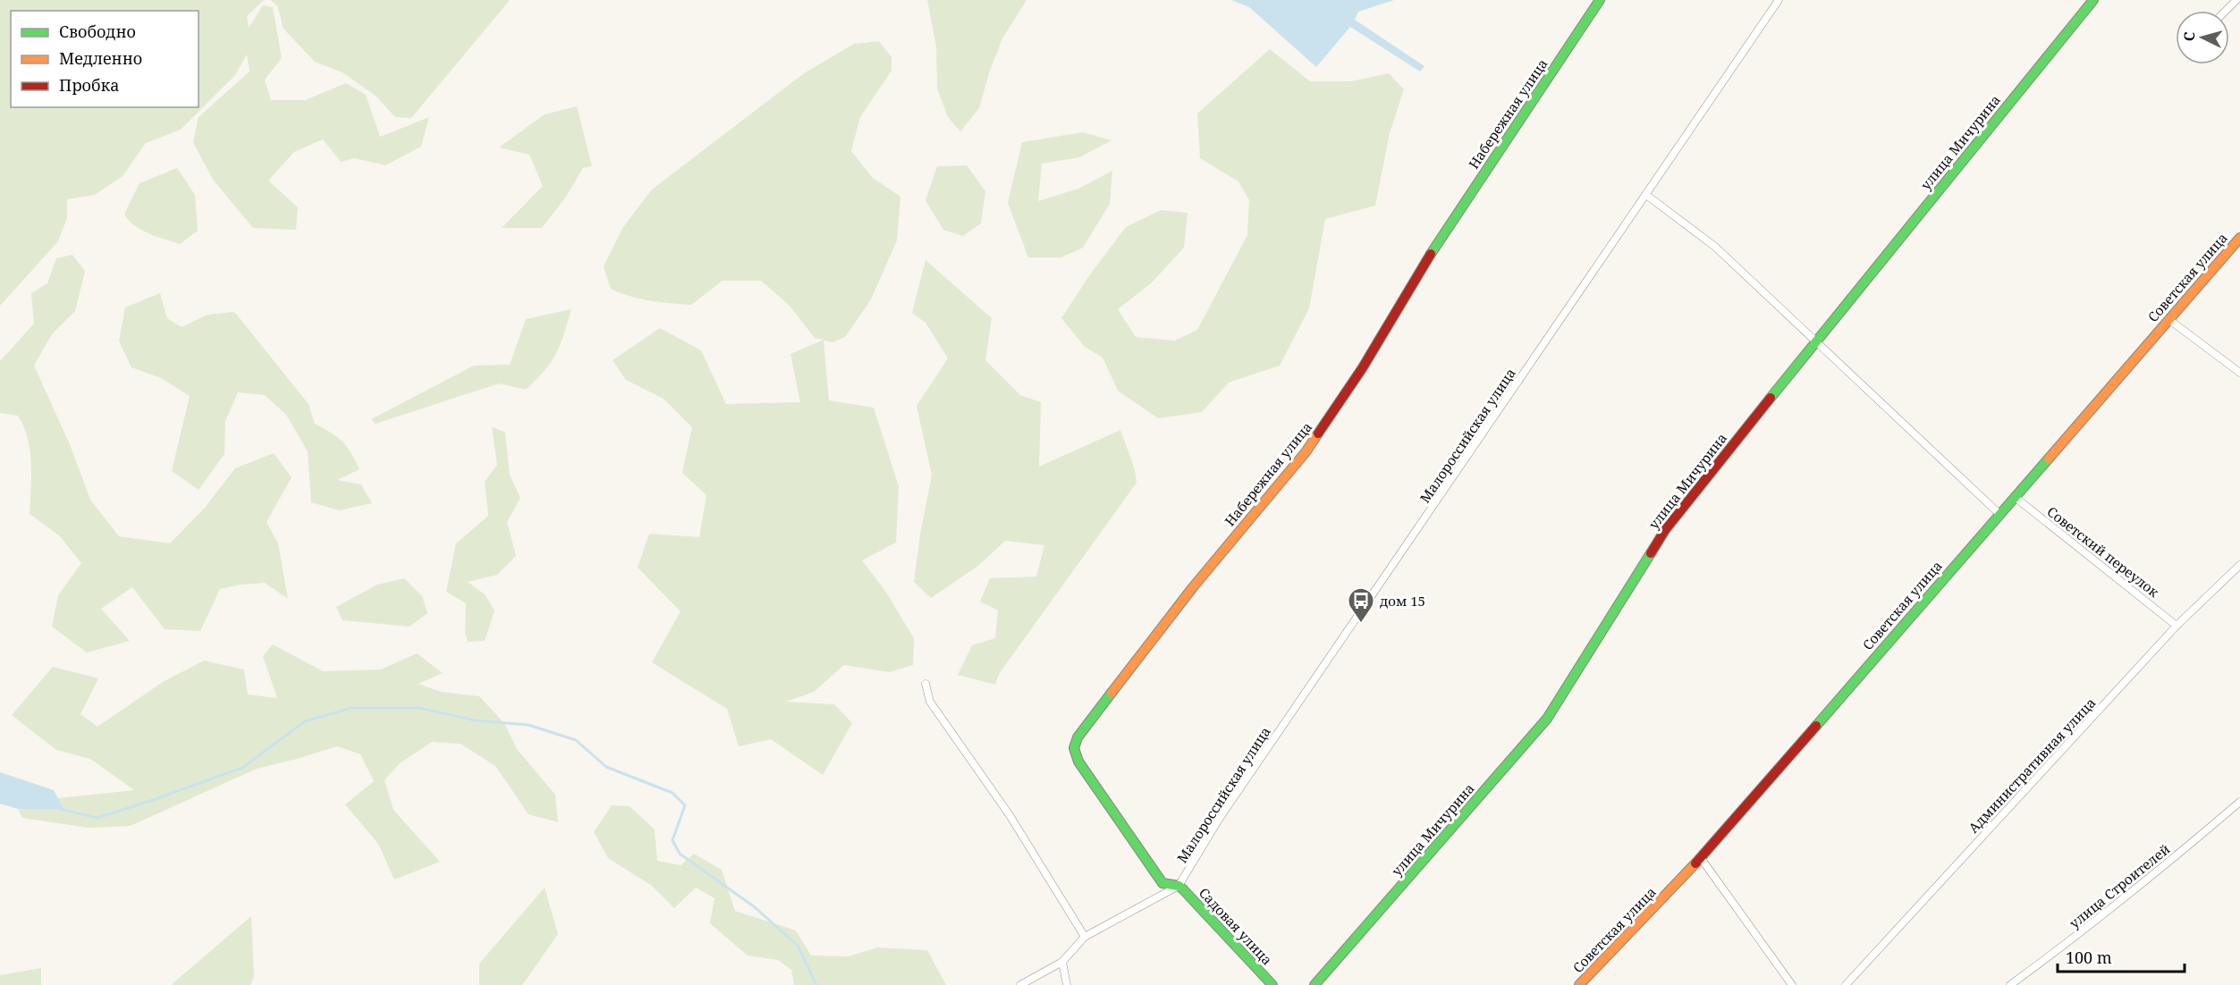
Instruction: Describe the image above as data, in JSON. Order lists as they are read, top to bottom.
{
  "streets": {
    "street": [
      "Набережная улица",
      "улица Мичурина",
      "Советская улица",
      "Малороссийская улица",
      "Советский переулок",
      "Административная улица",
      "улица Строителей",
      "Садовая улица"
    ]
  },
  "crossings": [
    ["Набережная улица", "Малороссийская улица"],
    ["Набережная улица", "Садовая улица"],
    ["Советская улица", "Советский переулок"],
    ["Малороссийская улица", "Садовая улица"],
    ["Советский переулок", "Административная улица"]
  ],
  "places": {
    "bus stop": ["дом 15"]
  },
  "legend": ["Свободно", "Медленно", "Пробка"],
  "scale_bar": "100 m",
  "north": "left"
}
